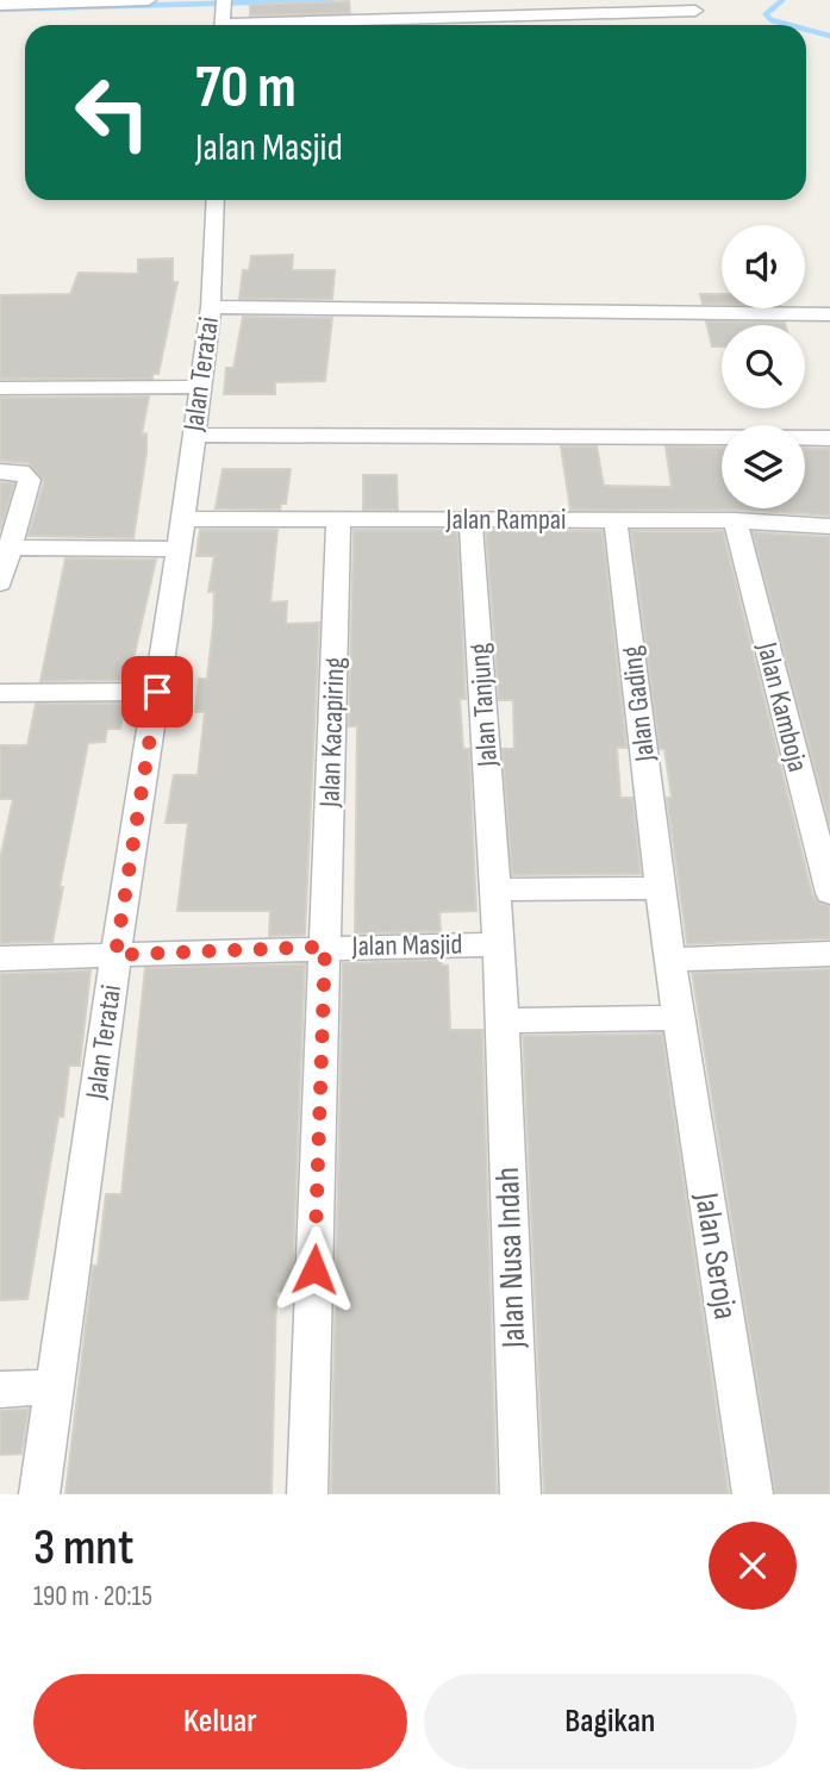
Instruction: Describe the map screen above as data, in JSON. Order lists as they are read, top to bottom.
{
  "streets": {
    "street": [
      "Jalan Teratai",
      "Jalan Rampai",
      "Jalan Gading",
      "Jalan Tanjung",
      "Jalan Kamboja",
      "Jalan Kacapiring",
      "Jalan Masjid",
      "Jalan Seroja",
      "Jalan Nusa Indah"
    ]
  },
  "crossings": [
    ["Jalan Teratai", "Jalan Rampai"],
    ["Jalan Teratai", "Jalan Masjid"],
    ["Jalan Rampai", "Jalan Gading"],
    ["Jalan Rampai", "Jalan Tanjung"],
    ["Jalan Rampai", "Jalan Kamboja"],
    ["Jalan Rampai", "Jalan Kacapiring"],
    ["Jalan Gading", "Jalan Seroja"],
    ["Jalan Tanjung", "Jalan Masjid"],
    ["Jalan Tanjung", "Jalan Nusa Indah"],
    ["Jalan Kacapiring", "Jalan Masjid"],
    ["Jalan Masjid", "Jalan Nusa Indah"]
  ],
  "page": {
    "turn": ["70 m", "Jalan Masjid"],
    "heading": ["3 mnt", "190 m · 20:15"],
    "buttons": ["Keluar", "Bagikan"]
  }
}
